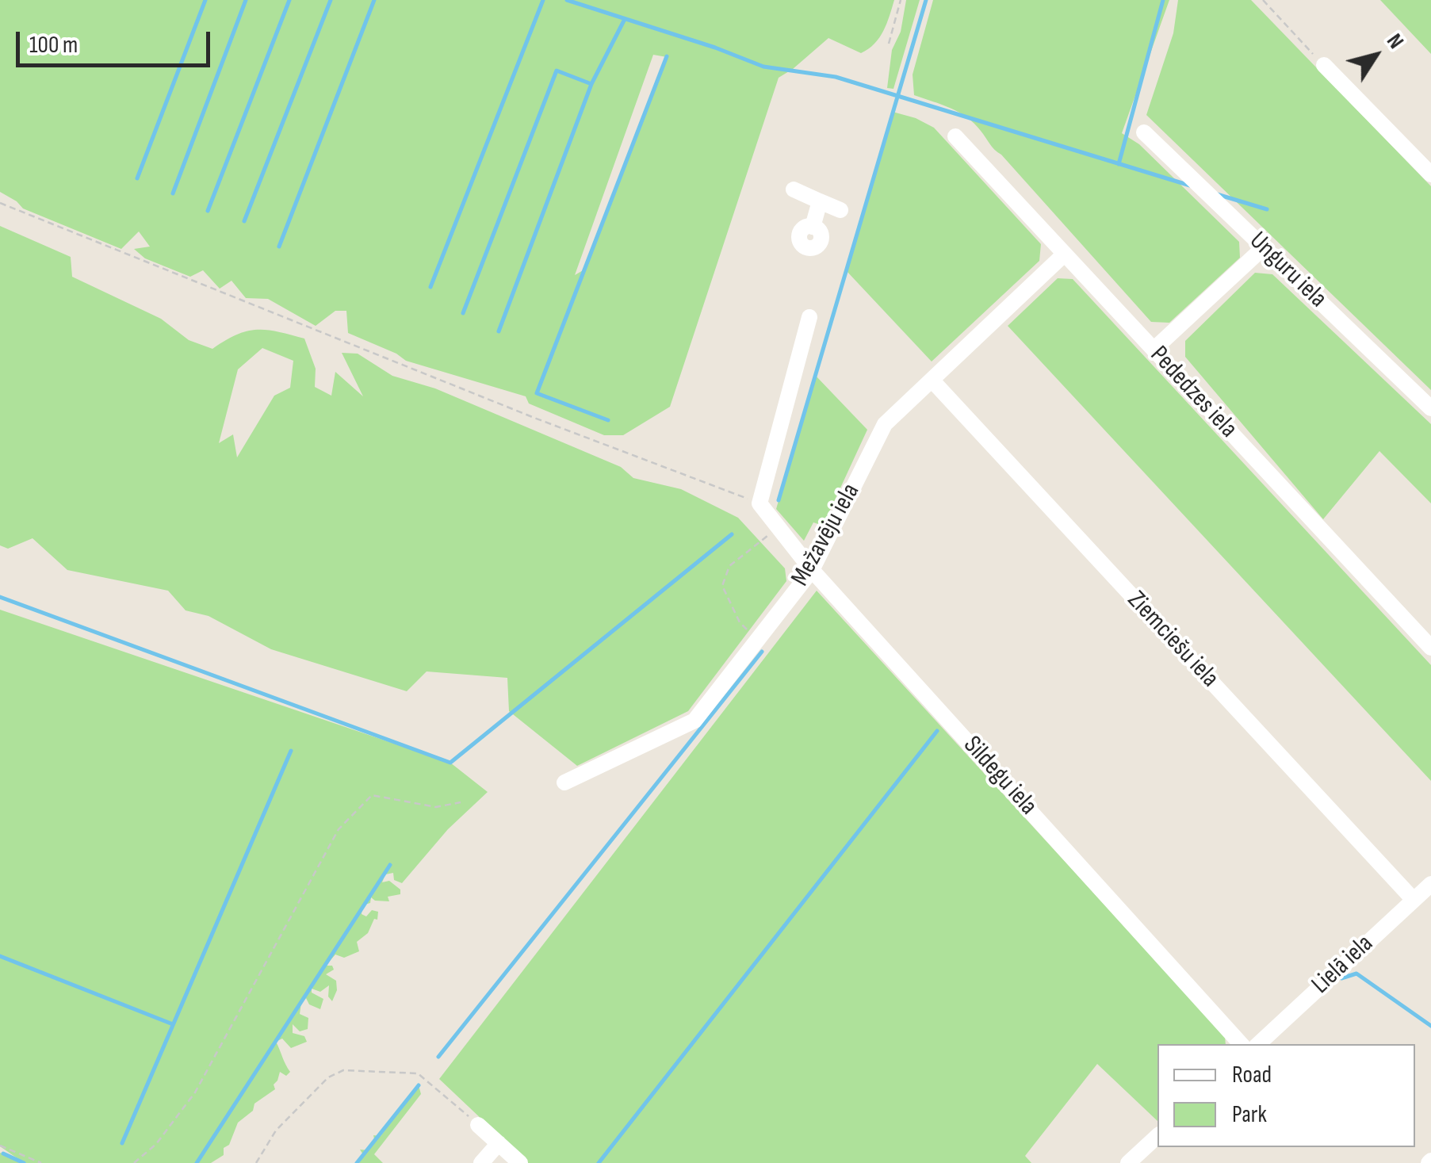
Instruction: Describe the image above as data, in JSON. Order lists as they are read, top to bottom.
{
  "streets": {
    "street": [
      "Unguru iela",
      "Pededzes iela",
      "Mežavēju iela",
      "Ziemciešu iela",
      "Sildegu iela",
      "Lielā iela"
    ]
  },
  "crossings": [
    ["Pededzes iela", "Mežavēju iela"],
    ["Mežavēju iela", "Ziemciešu iela"],
    ["Mežavēju iela", "Sildegu iela"],
    ["Ziemciešu iela", "Lielā iela"]
  ],
  "legend": ["Road", "Park"],
  "scale_bar": "100 m",
  "north": "top right"
}
